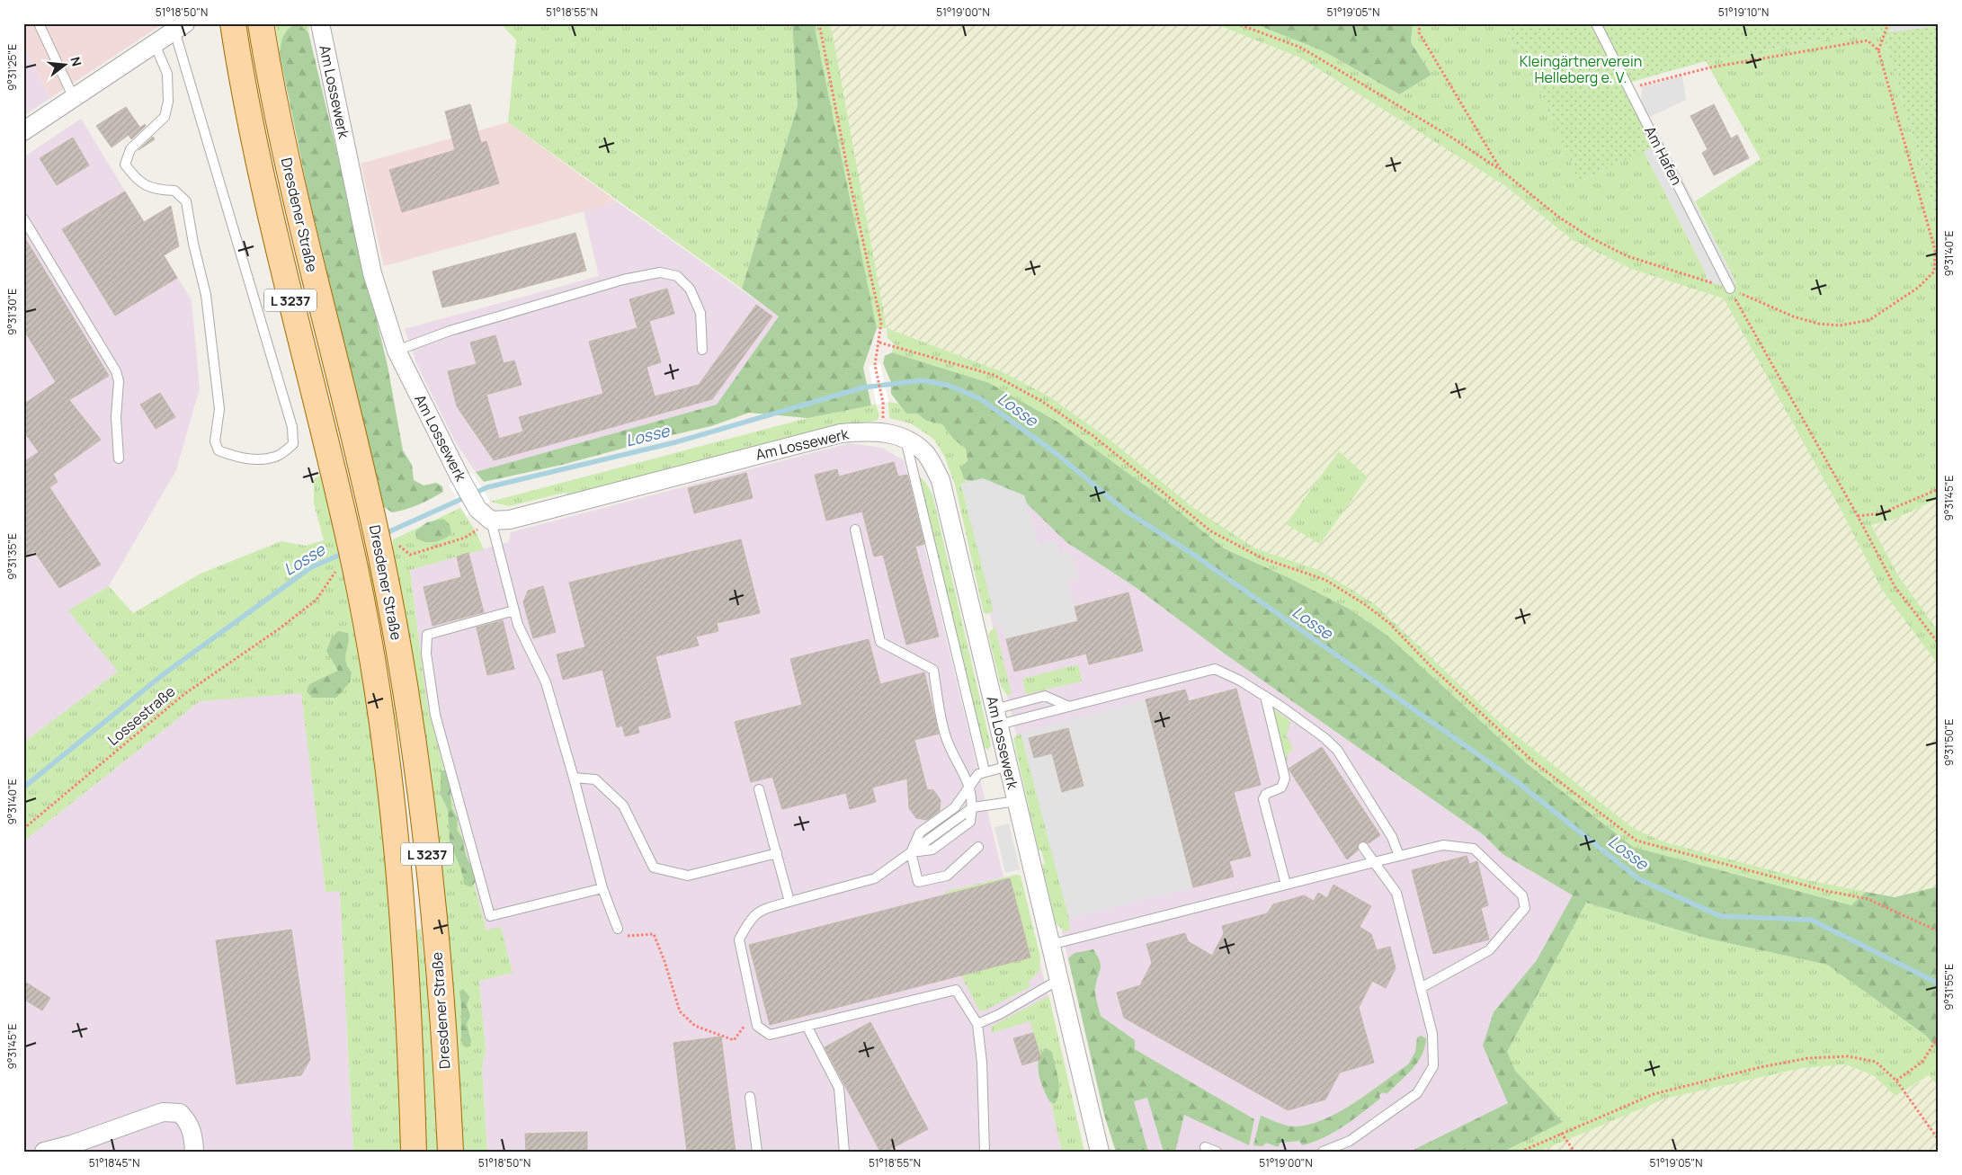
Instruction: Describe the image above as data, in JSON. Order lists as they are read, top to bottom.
{
  "streets": {
    "main road": ["Dresdener Straße", "L 3237"],
    "street": ["Am Lossewerk"],
    "lane": ["Am Hafen"],
    "path": ["Lossestraße"]
  },
  "crossings": [
    ["Dresdener Straße", "Lossestraße"]
  ],
  "water": ["Losse"],
  "parks": ["Kleingärtnerverein Helleberg e. V."],
  "north": "right",
  "coordinates": [
    "51°18'50\"N",
    "51°18'55\"N",
    "51°19'00\"N",
    "51°19'05\"N",
    "51°19'10\"N",
    "9°31'25\"E",
    "9°31'40\"E",
    "9°31'30\"E",
    "9°31'45\"E",
    "9°31'35\"E",
    "9°31'50\"E",
    "9°31'55\"E",
    "51°18'45\"N"
  ]
}
